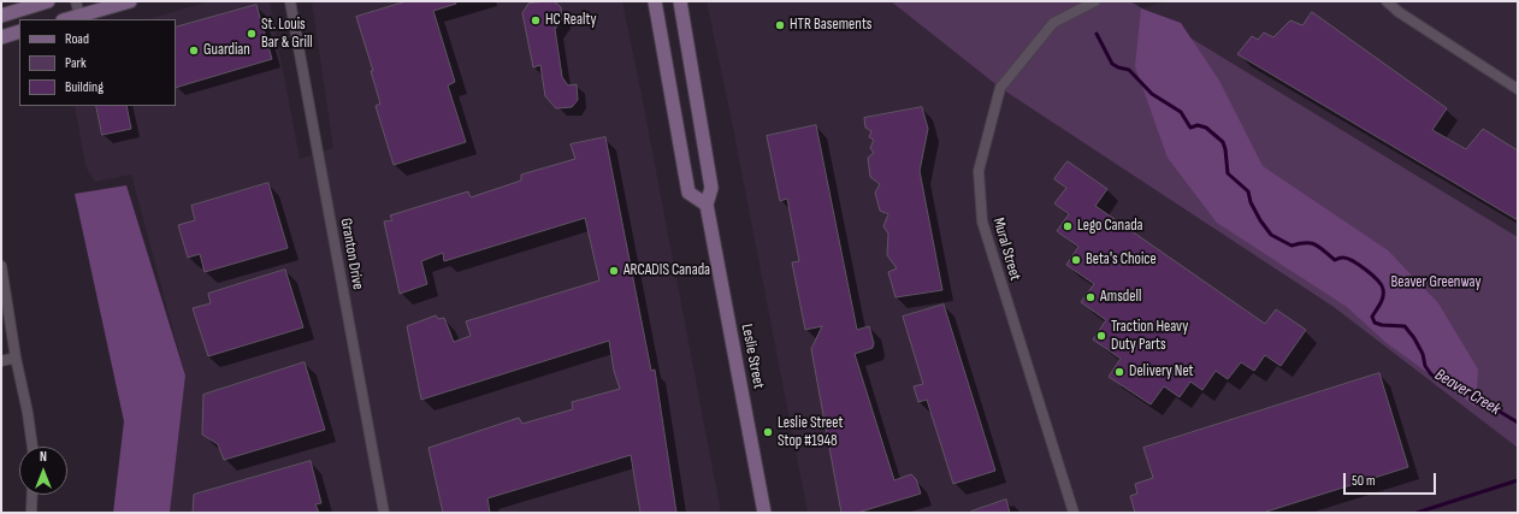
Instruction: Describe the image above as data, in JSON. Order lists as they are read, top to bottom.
{
  "streets": {
    "main road": ["Leslie Street"],
    "street": ["Mural Street", "Granton Drive"]
  },
  "water": ["Beaver Creek"],
  "parks": ["Beaver Greenway"],
  "places": [
    "HC Realty",
    "HTR Basements",
    "St. Louis Bar & Grill",
    "Guardian",
    "Lego Canada",
    "Beta's Choice",
    "ARCADIS Canada",
    "Amsdell",
    "Traction Heavy Duty Parts",
    "Delivery Net",
    "Leslie Street Stop #1948"
  ],
  "legend": ["Road", "Park", "Building"],
  "scale_bar": "50 m",
  "north": "top"
}
